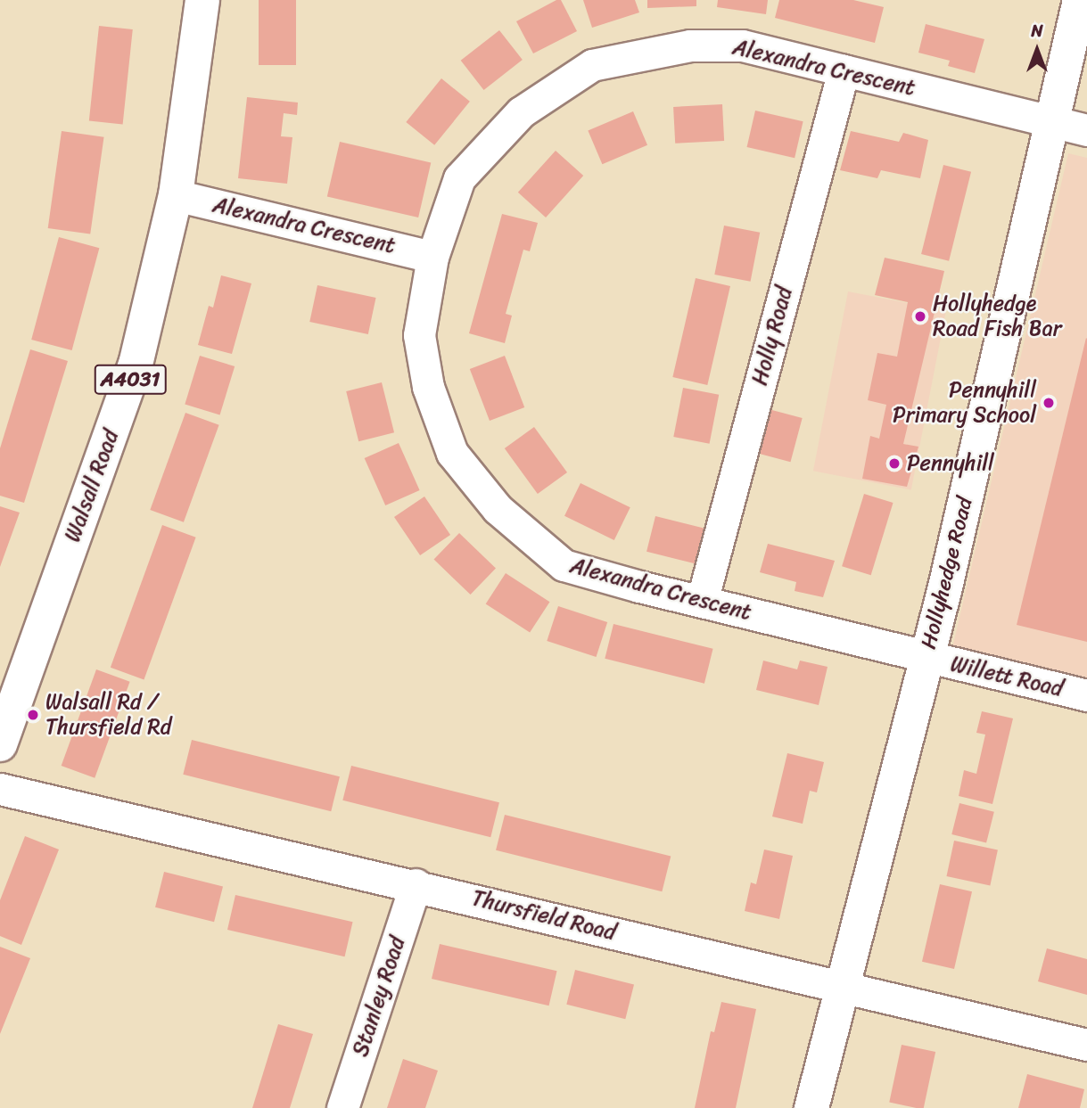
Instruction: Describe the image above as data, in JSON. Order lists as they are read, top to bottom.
{
  "streets": {
    "street": [
      "Alexandra Crescent",
      "Holly Road",
      "A4031",
      "Walsall Road",
      "Hollyhedge Road",
      "Willett Road",
      "Thursfield Road",
      "Stanley Road"
    ]
  },
  "crossings": [
    ["Alexandra Crescent", "Holly Road"],
    ["Alexandra Crescent", "Walsall Road"],
    ["Alexandra Crescent", "Hollyhedge Road"],
    ["Alexandra Crescent", "Willett Road"],
    ["Hollyhedge Road", "Willett Road"],
    ["Hollyhedge Road", "Thursfield Road"],
    ["Thursfield Road", "Stanley Road"]
  ],
  "places": [
    "Hollyhedge Road Fish Bar",
    "Pennyhill Primary School",
    "Pennyhill",
    "Walsall Rd / Thursfield Rd"
  ],
  "north": "top"
}
